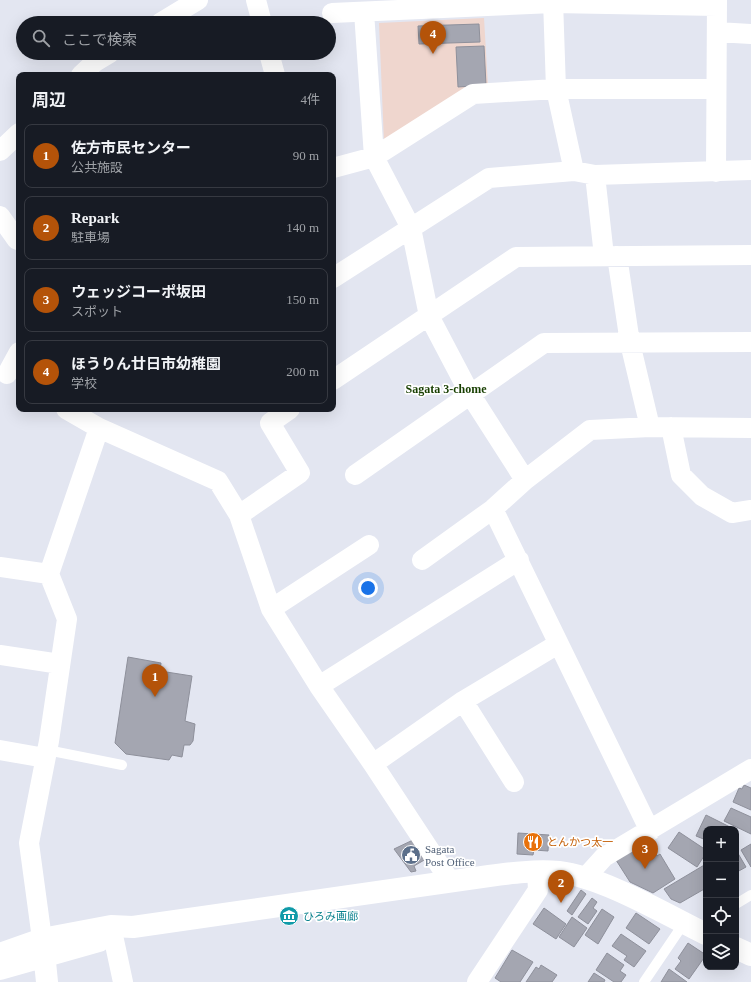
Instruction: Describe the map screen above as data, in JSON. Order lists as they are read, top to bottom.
{
  "districts": ["Sagata 3-chome"],
  "places": {
    "restaurant": ["とんかつ太一"],
    "public building": ["Sagata Post Office"],
    "museum": ["ひろみ画廊"]
  },
  "page": {
    "search": "ここで検索",
    "pins": [
      "4",
      "1",
      "3",
      "2"
    ],
    "heading": ["周辺", "4件"],
    "list": [
      {
        "mark": "1",
        "name": "佐方市民センター",
        "note": "公共施設",
        "value": "90 m"
      },
      {
        "mark": "2",
        "name": "Repark",
        "note": "駐車場",
        "value": "140 m"
      },
      {
        "mark": "3",
        "name": "ウェッジコーポ坂田",
        "note": "スポット",
        "value": "150 m"
      },
      {
        "mark": "4",
        "name": "ほうりん廿日市幼稚園",
        "note": "学校",
        "value": "200 m"
      }
    ],
    "map_buttons": ["+", "−"]
  }
}
